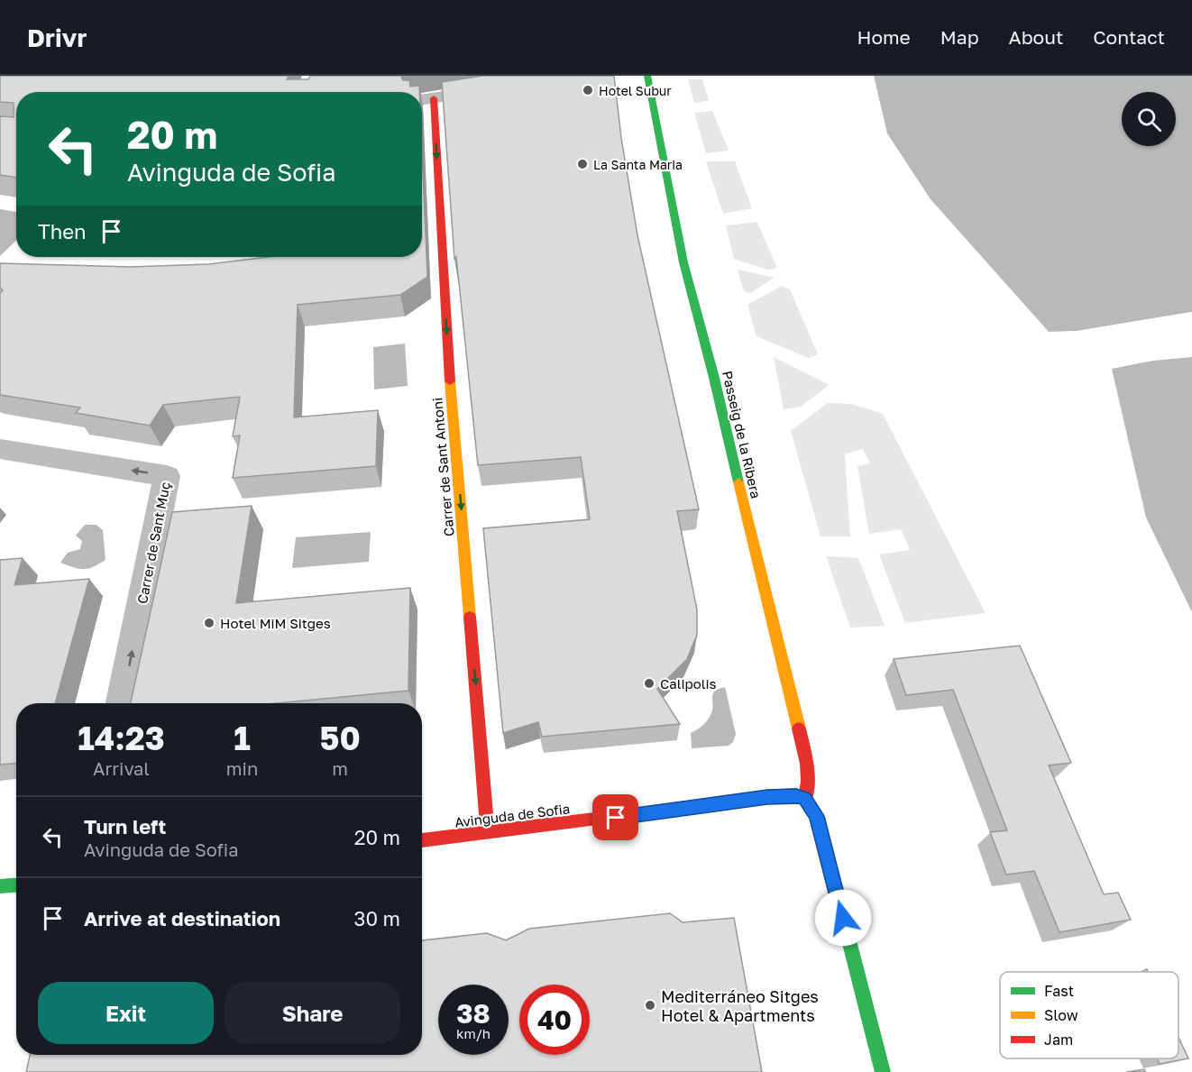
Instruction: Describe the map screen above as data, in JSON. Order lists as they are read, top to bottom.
{
  "streets": {
    "street": [
      "Passeig de la Ribera",
      "Carrer de Sant Antoni",
      "Carrer de Sant Muç",
      "Avinguda de Sofia"
    ]
  },
  "crossings": [
    ["Passeig de la Ribera", "Avinguda de Sofia"],
    ["Carrer de Sant Antoni", "Avinguda de Sofia"]
  ],
  "one_way": ["Carrer de Sant Antoni"],
  "places": [
    "Hotel Subur",
    "La Santa Maria",
    "Hotel MiM Sitges",
    "Calipolis",
    "Mediterráneo Sitges Hotel & Apartments"
  ],
  "legend": ["Fast", "Slow", "Jam"],
  "page": {
    "header": "Drivr",
    "nav": [
      "Home",
      "Map",
      "About",
      "Contact"
    ],
    "turn": ["20 m", "Avinguda de Sofia"],
    "then": "Then",
    "eta": [
      "14:23",
      "Arrival",
      "1",
      "min",
      "50",
      "m"
    ],
    "list": [
      {
        "name": "Turn left",
        "note": "Avinguda de Sofia",
        "value": "20 m"
      },
      {
        "name": "Arrive at destination",
        "value": "30 m"
      }
    ],
    "buttons": ["Exit", "Share"],
    "speed": "38 km/h",
    "limit": "40"
  }
}
